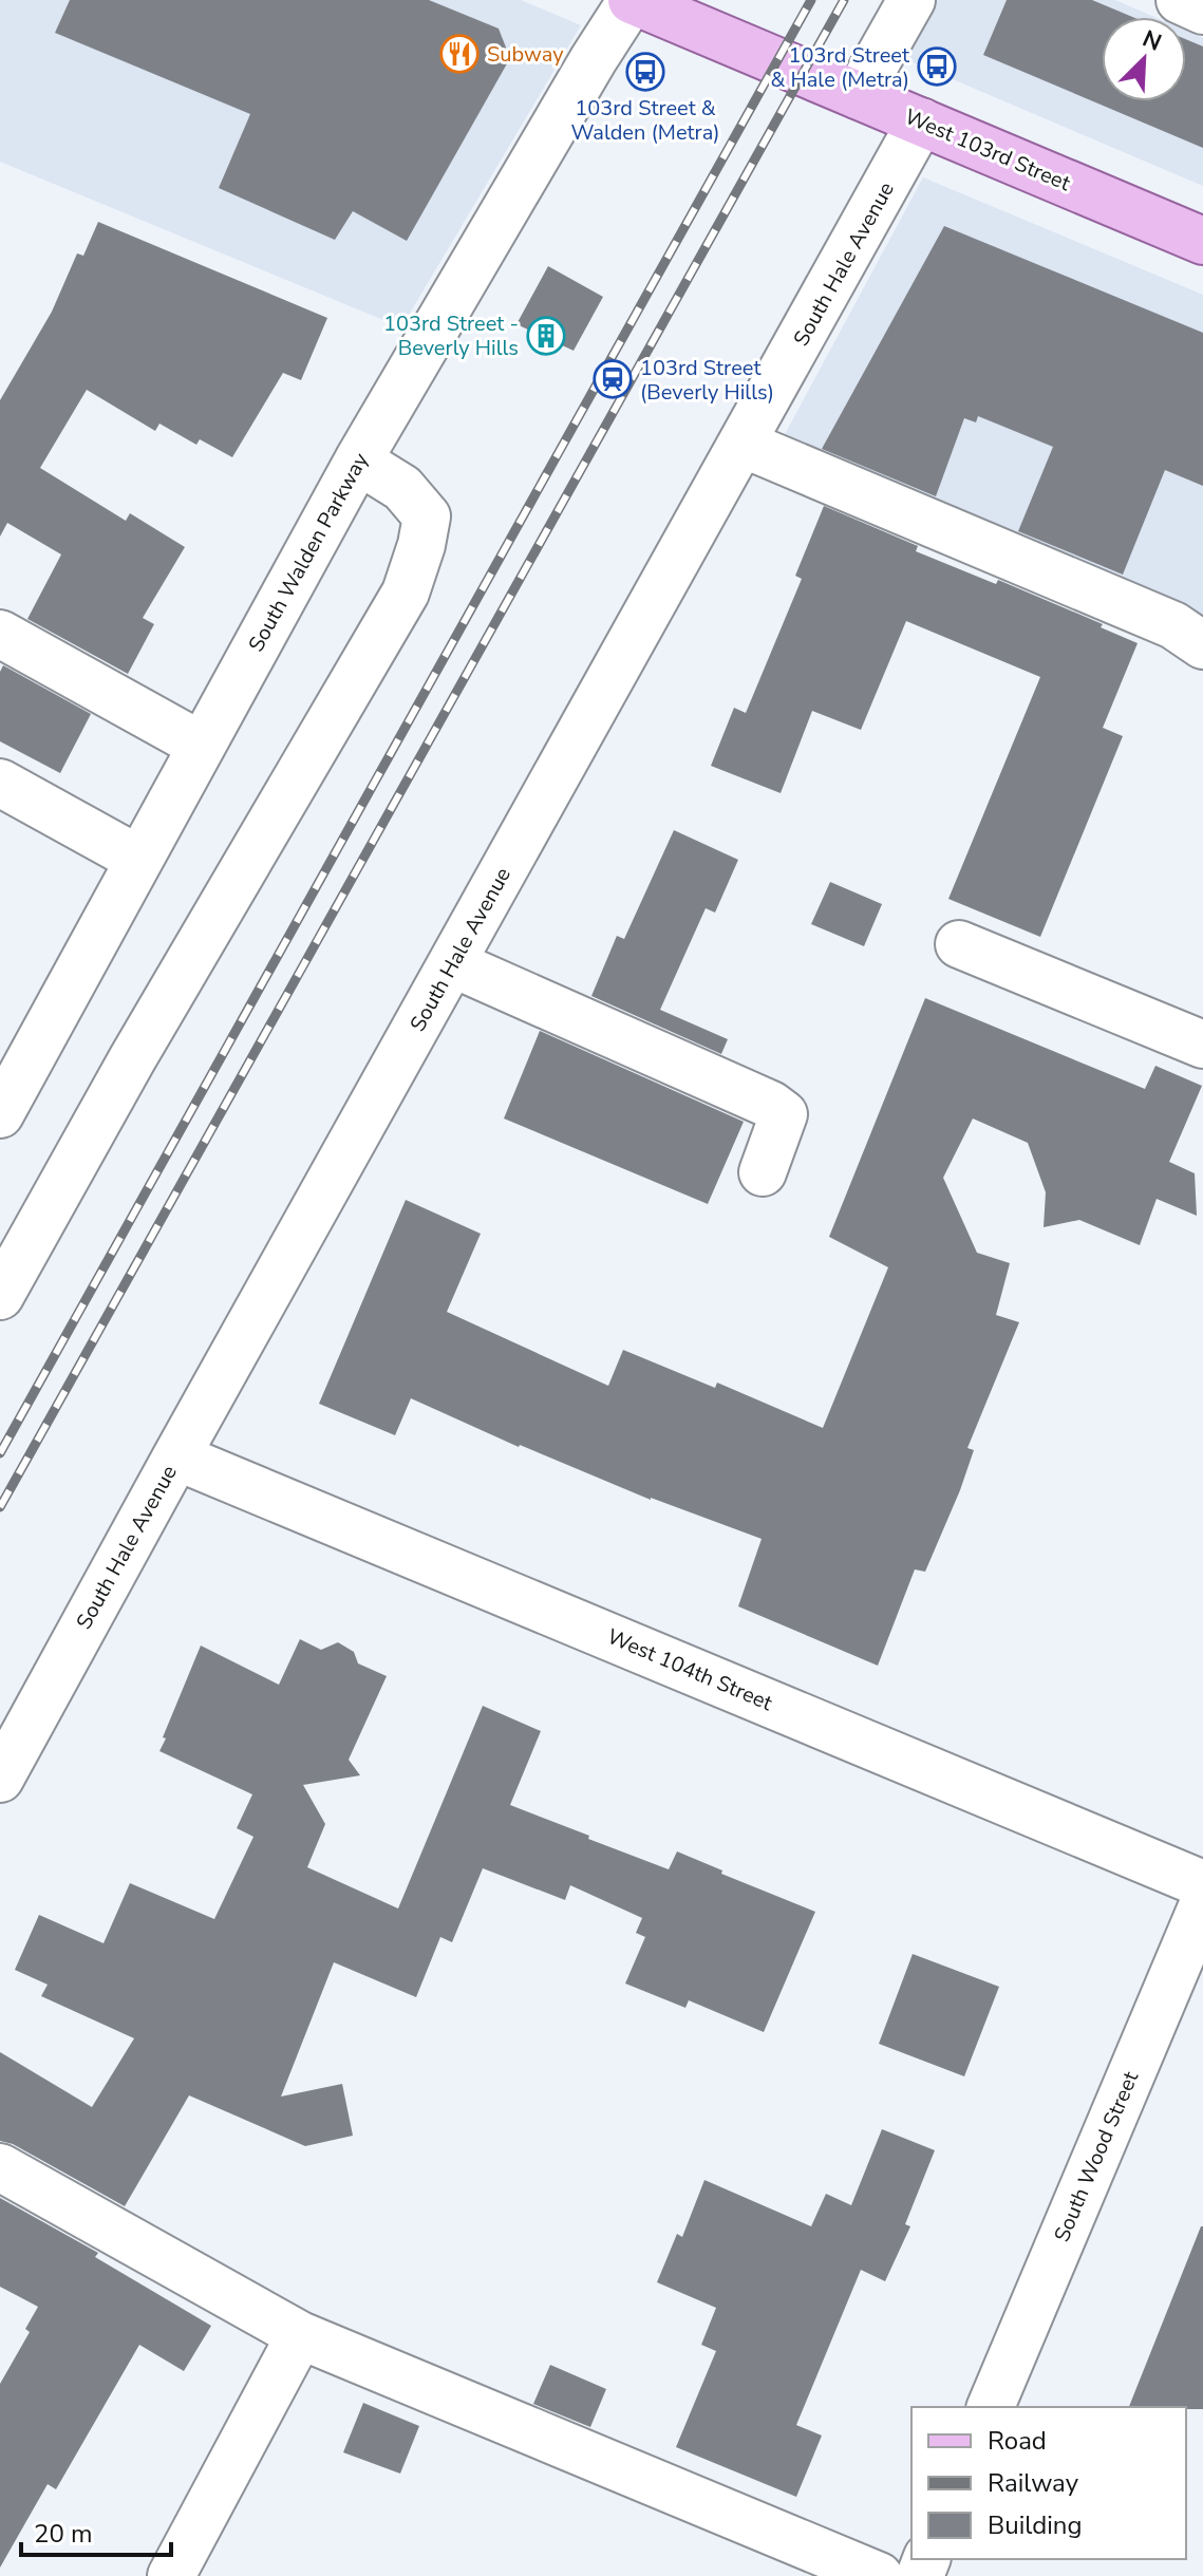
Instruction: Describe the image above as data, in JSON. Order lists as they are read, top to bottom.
{
  "streets": {
    "main road": ["West 103rd Street"],
    "street": [
      "South Hale Avenue",
      "South Walden Parkway",
      "West 104th Street",
      "South Wood Street"
    ]
  },
  "crossings": [
    ["West 103rd Street", "South Hale Avenue"],
    ["West 103rd Street", "South Walden Parkway"],
    ["South Hale Avenue", "West 104th Street"]
  ],
  "places": {
    "restaurant": ["Subway"],
    "bus stop": ["103rd Street & Hale (Metra)", "103rd Street & Walden (Metra)"],
    "building": ["103rd Street - Beverly Hills"],
    "station": ["103rd Street (Beverly Hills)"]
  },
  "legend": ["Road", "Railway", "Building"],
  "scale_bar": "20 m",
  "north": "top right"
}
